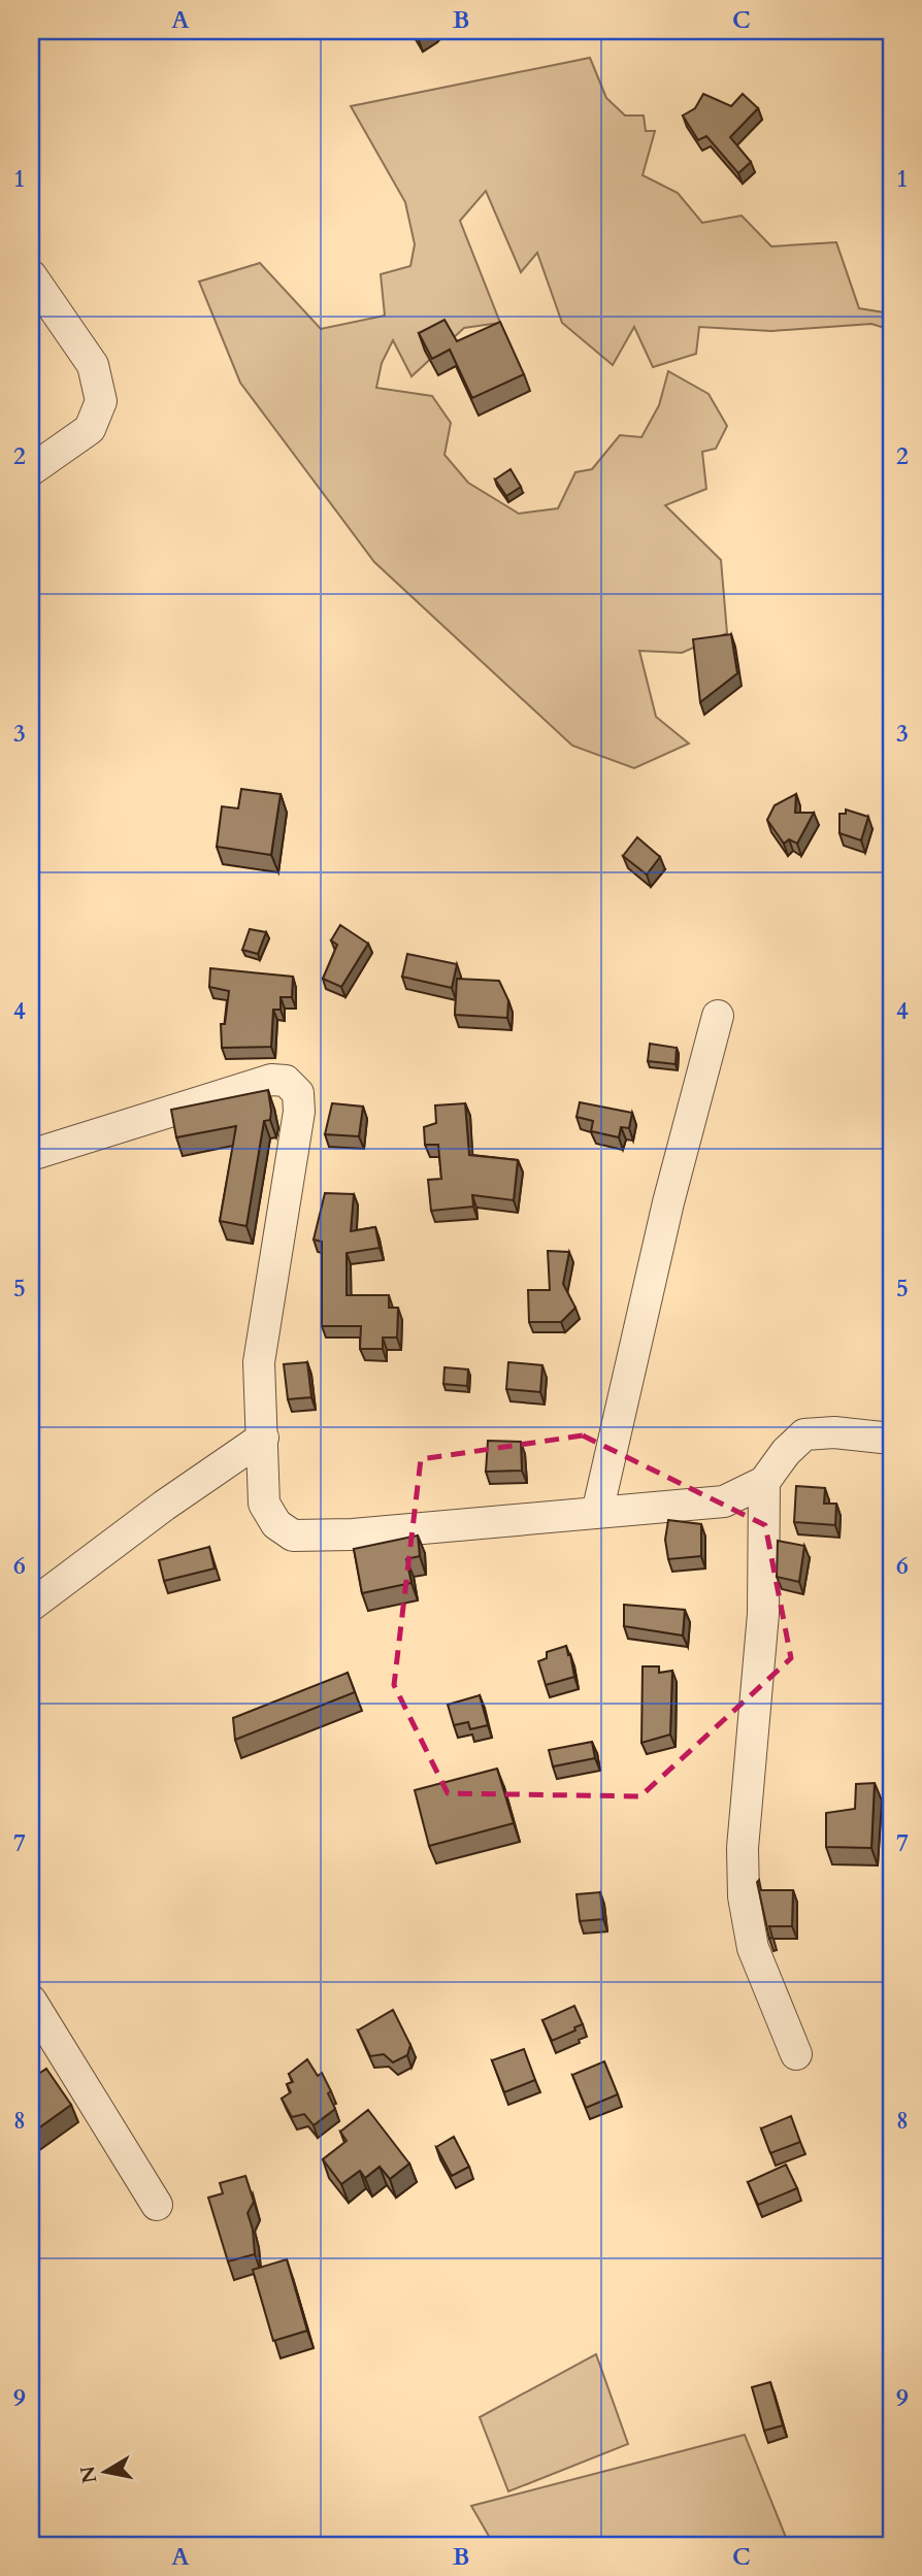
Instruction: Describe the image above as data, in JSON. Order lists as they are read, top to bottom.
{
  "north": "left",
  "grid": {
    "columns": ["A", "B", "C"],
    "rows": [
      "1",
      "2",
      "3",
      "4",
      "5",
      "6",
      "7",
      "8",
      "9"
    ]
  }
}
